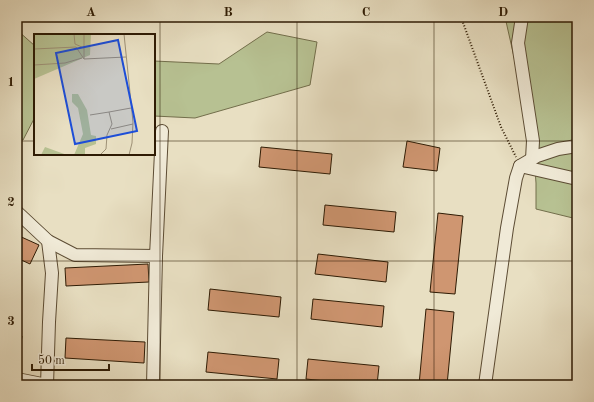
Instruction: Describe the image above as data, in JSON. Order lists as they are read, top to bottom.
{
  "scale_bar": "50 m",
  "grid": {
    "columns": [
      "A",
      "B",
      "C",
      "D"
    ],
    "rows": ["1", "2", "3"]
  }
}
